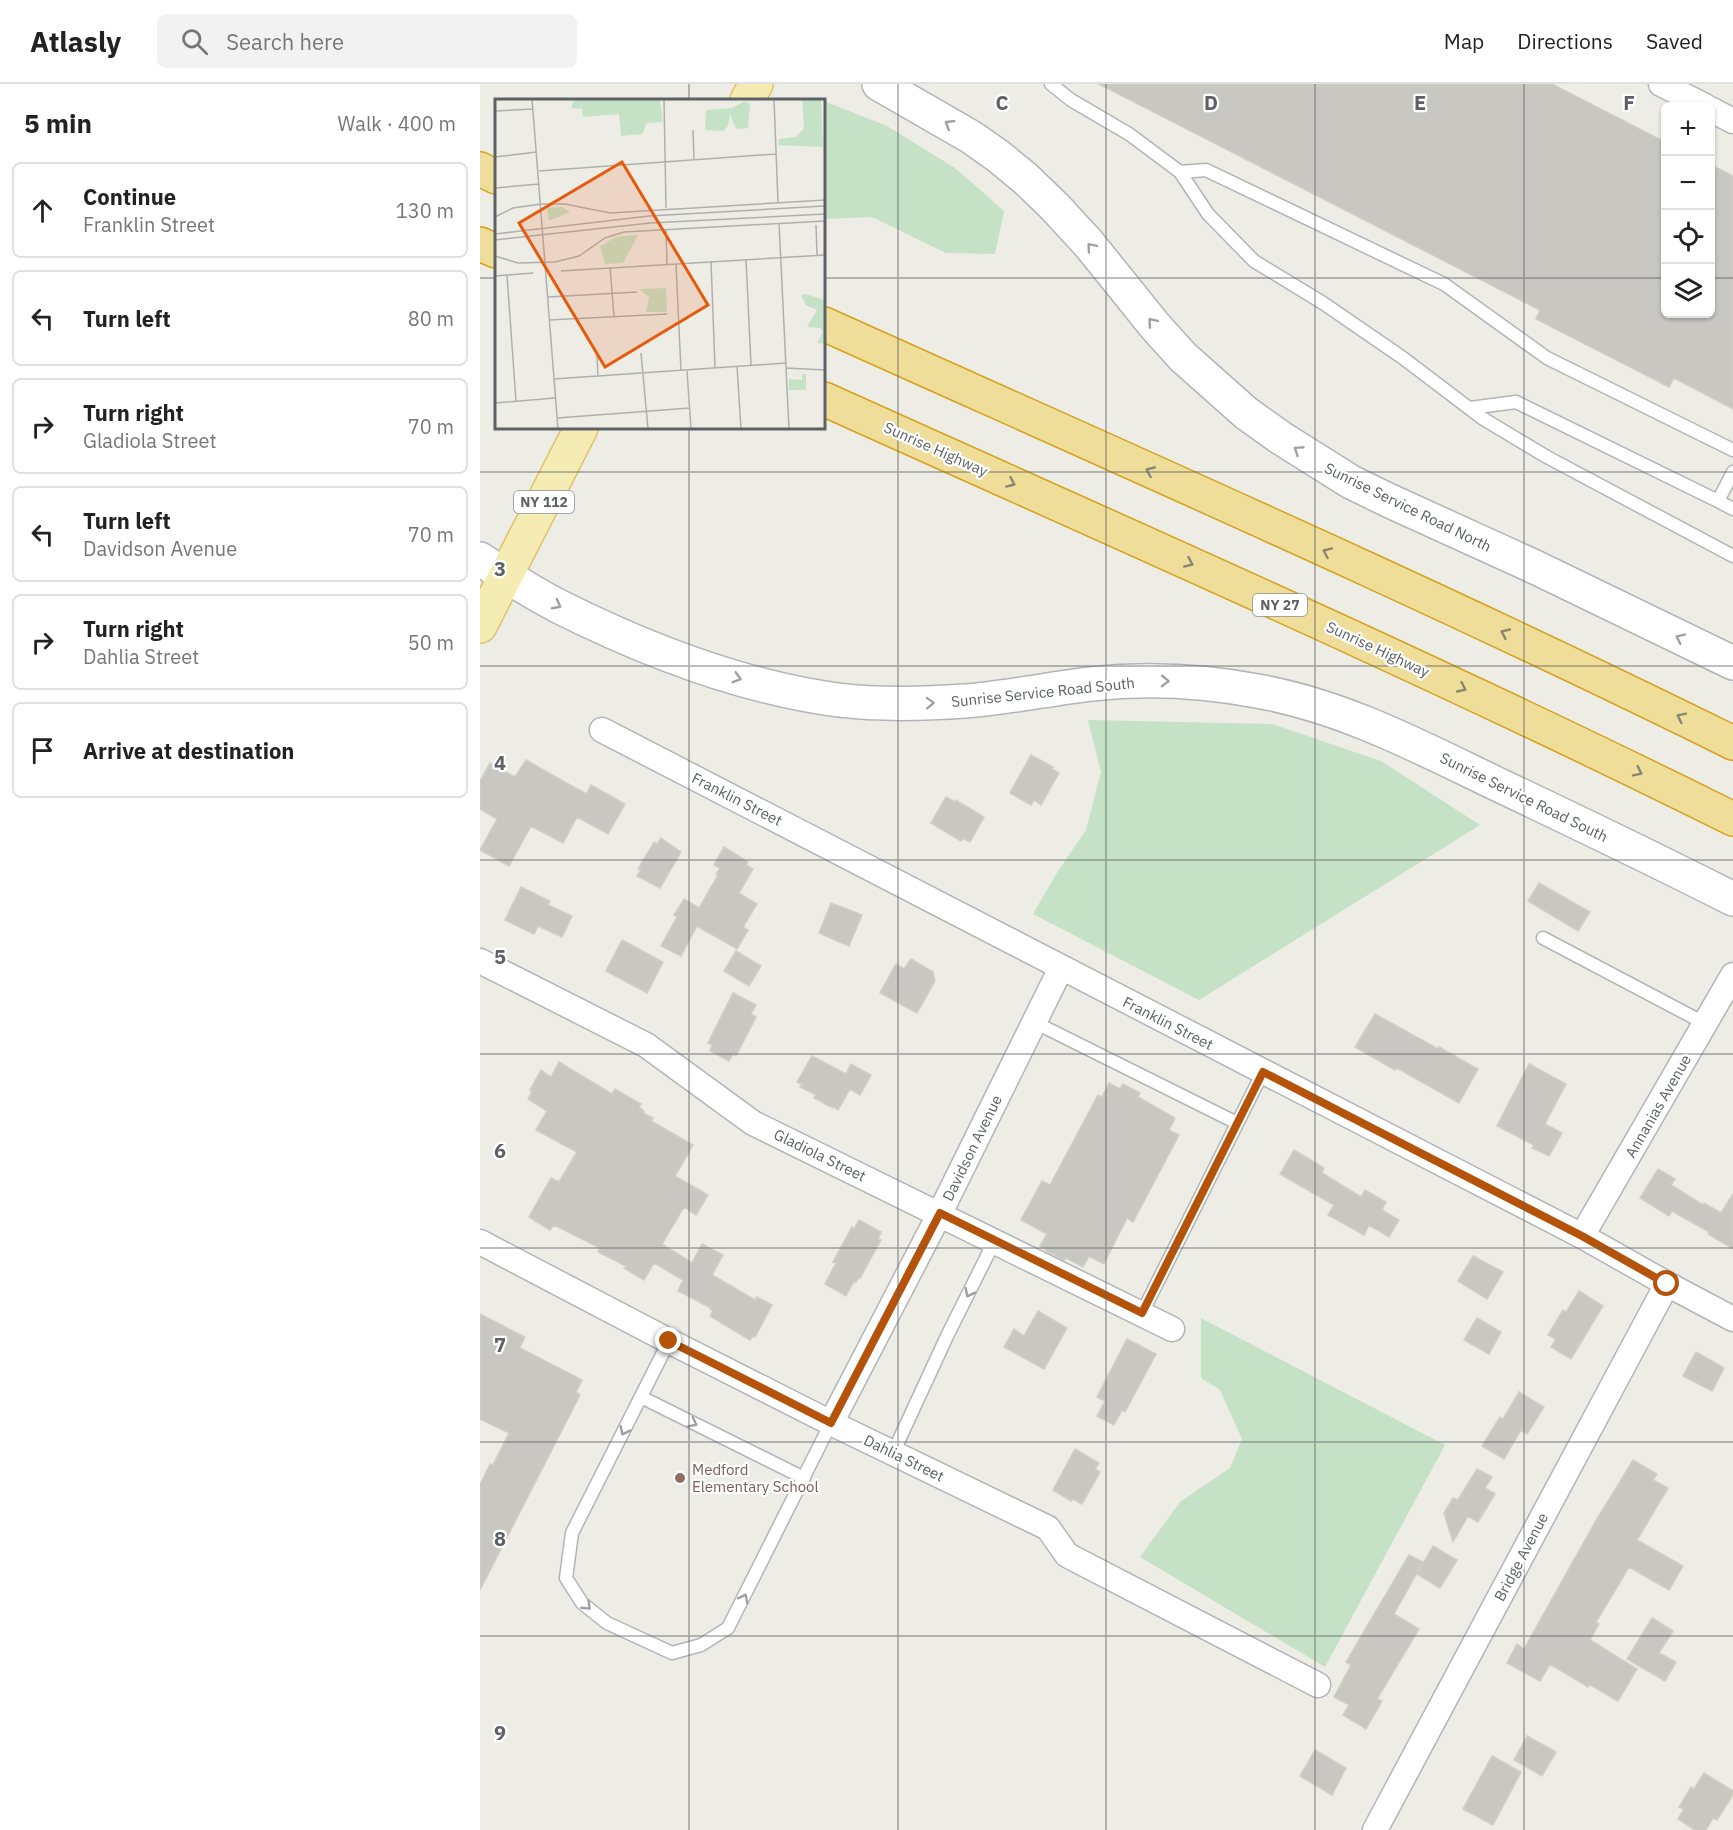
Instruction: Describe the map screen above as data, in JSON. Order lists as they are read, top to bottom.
{
  "streets": {
    "highway": ["Sunrise Highway", "NY 27"],
    "main road": ["NY 112", "Sunrise Service Road North", "Sunrise Service Road South"],
    "street": [
      "Franklin Street",
      "Annanias Avenue",
      "Davidson Avenue",
      "Gladiola Street",
      "Dahlia Street",
      "Bridge Avenue"
    ]
  },
  "crossings": [
    ["NY 112", "Sunrise Service Road South"],
    ["Franklin Street", "Annanias Avenue"],
    ["Franklin Street", "Davidson Avenue"],
    ["Franklin Street", "Bridge Avenue"],
    ["Davidson Avenue", "Gladiola Street"],
    ["Davidson Avenue", "Dahlia Street"]
  ],
  "one_way": ["Sunrise Service Road North", "Sunrise Service Road South"],
  "places": ["Medford Elementary School"],
  "page": {
    "header": "Atlasly",
    "search": "Search here",
    "nav": ["Map", "Directions", "Saved"],
    "heading": ["5 min", "Walk · 400 m"],
    "map_buttons": ["+", "−"],
    "list": [
      ["Continue", "Franklin Street", "130 m"],
      ["Turn left", "80 m"],
      ["Turn right", "Gladiola Street", "70 m"],
      ["Turn left", "Davidson Avenue", "70 m"],
      ["Turn right", "Dahlia Street", "50 m"],
      "Arrive at destination"
    ]
  },
  "grid": {
    "columns": [
      "C",
      "D",
      "E",
      "F"
    ],
    "rows": [
      "3",
      "4",
      "5",
      "6",
      "7",
      "8",
      "9"
    ]
  }
}
